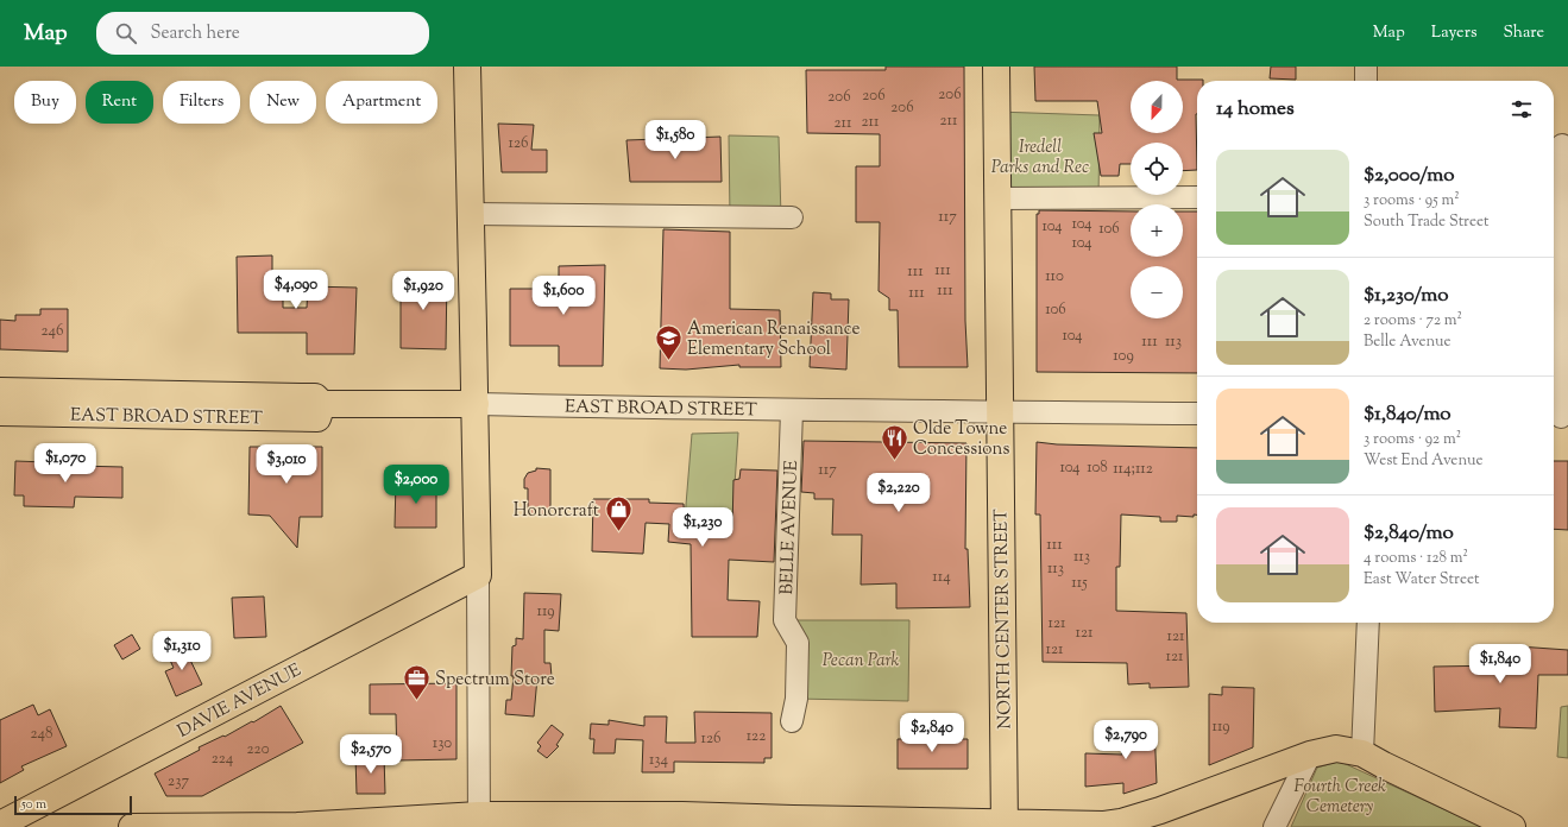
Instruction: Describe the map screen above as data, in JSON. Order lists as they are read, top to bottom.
{
  "streets": {
    "main road": ["EAST BROAD STREET", "NORTH CENTER STREET", "DAVIE AVENUE"],
    "street": ["BELLE AVENUE"]
  },
  "crossings": [
    ["EAST BROAD STREET", "BELLE AVENUE"],
    ["EAST BROAD STREET", "NORTH CENTER STREET"]
  ],
  "parks": ["Iredell Parks and Rec", "Pecan Park", "Fourth Creek Cemetery"],
  "places": {
    "school or university": ["American Renaissance Elementary School"],
    "restaurant": ["Olde Towne Concessions"],
    "shop": ["Honorcraft"],
    "office": ["Spectrum Store"]
  },
  "house_numbers": [
    "206",
    "206",
    "206",
    "206",
    "211",
    "211",
    "211",
    "126",
    "117",
    "104",
    "104",
    "106",
    "104",
    "111",
    "111",
    "110",
    "111",
    "111",
    "106",
    "246",
    "104",
    "111",
    "113",
    "109",
    "104",
    "108",
    "114;112",
    "117",
    "111",
    "113",
    "113",
    "114",
    "115",
    "119",
    "121",
    "121",
    "121",
    "121",
    "121",
    "119",
    "248",
    "122",
    "126",
    "130",
    "220",
    "224",
    "134",
    "237"
  ],
  "scale_bar": "50 m",
  "north": "bottom",
  "page": {
    "header": "Map",
    "search": "Search here",
    "nav": ["Map", "Layers", "Share"],
    "map_buttons": ["+", "−"],
    "chip": [
      "Buy",
      "Rent",
      "Filters",
      "New",
      "Apartment"
    ],
    "heading": "14 homes",
    "price": [
      "$1,580",
      "$4,090",
      "$1,920",
      "$1,600",
      "$1,070",
      "$3,010",
      "$2,000",
      "$2,220",
      "$1,230",
      "$1,310",
      "$1,840",
      "$2,840",
      "$2,790",
      "$2,570"
    ],
    "list": [
      {
        "name": "$2,000/mo",
        "note": "3 rooms · 95 m² · South Trade Street"
      },
      {
        "name": "$1,230/mo",
        "note": "2 rooms · 72 m² · Belle Avenue"
      },
      {
        "name": "$1,840/mo",
        "note": "3 rooms · 92 m² · West End Avenue"
      },
      {
        "name": "$2,840/mo",
        "note": "4 rooms · 128 m² · East Water Street"
      }
    ],
    "scale": "50 m"
  }
}
